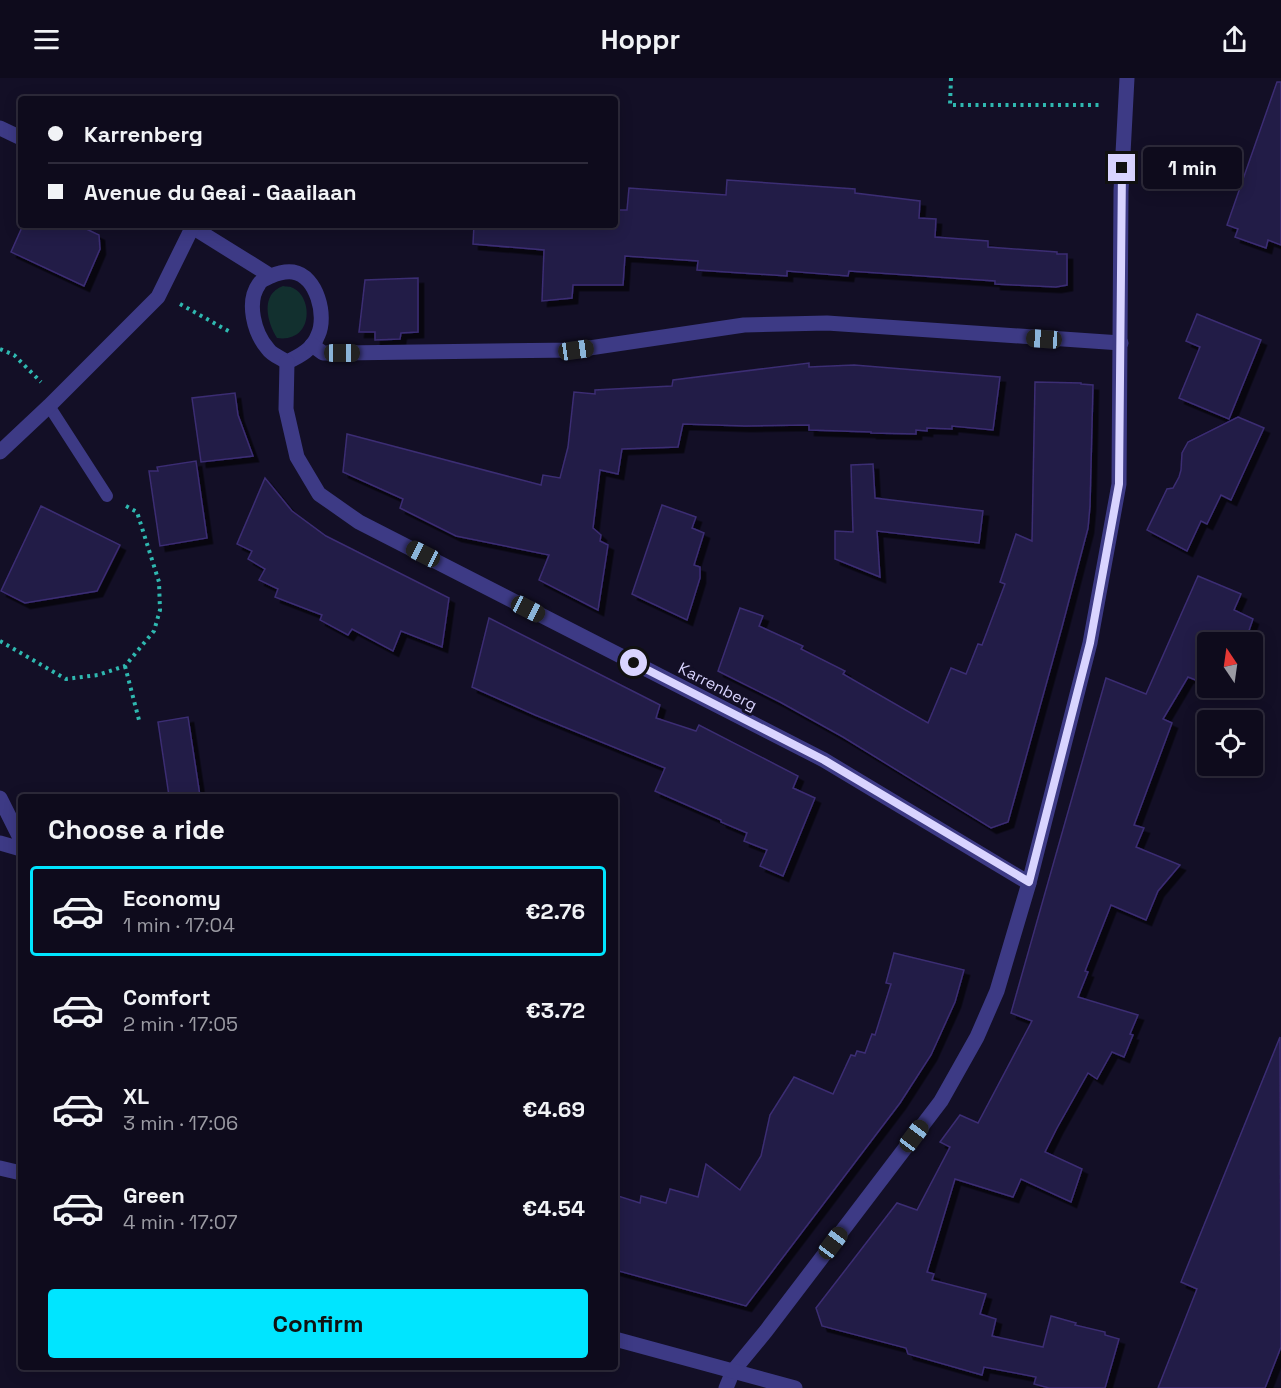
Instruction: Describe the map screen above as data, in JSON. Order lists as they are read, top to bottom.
{
  "streets": {
    "street": ["Karrenberg"]
  },
  "north": "top",
  "page": {
    "header": "Hoppr",
    "banner": ["Karrenberg", "Avenue du Geai - Gaailaan"],
    "bubble": "1 min",
    "heading": "Choose a ride",
    "list": [
      {
        "name": "Economy",
        "note": "1 min · 17:04",
        "value": "€2.76"
      },
      {
        "name": "Comfort",
        "note": "2 min · 17:05",
        "value": "€3.72"
      },
      {
        "name": "XL",
        "note": "3 min · 17:06",
        "value": "€4.69"
      },
      {
        "name": "Green",
        "note": "4 min · 17:07",
        "value": "€4.54"
      }
    ],
    "buttons": "Confirm"
  }
}
